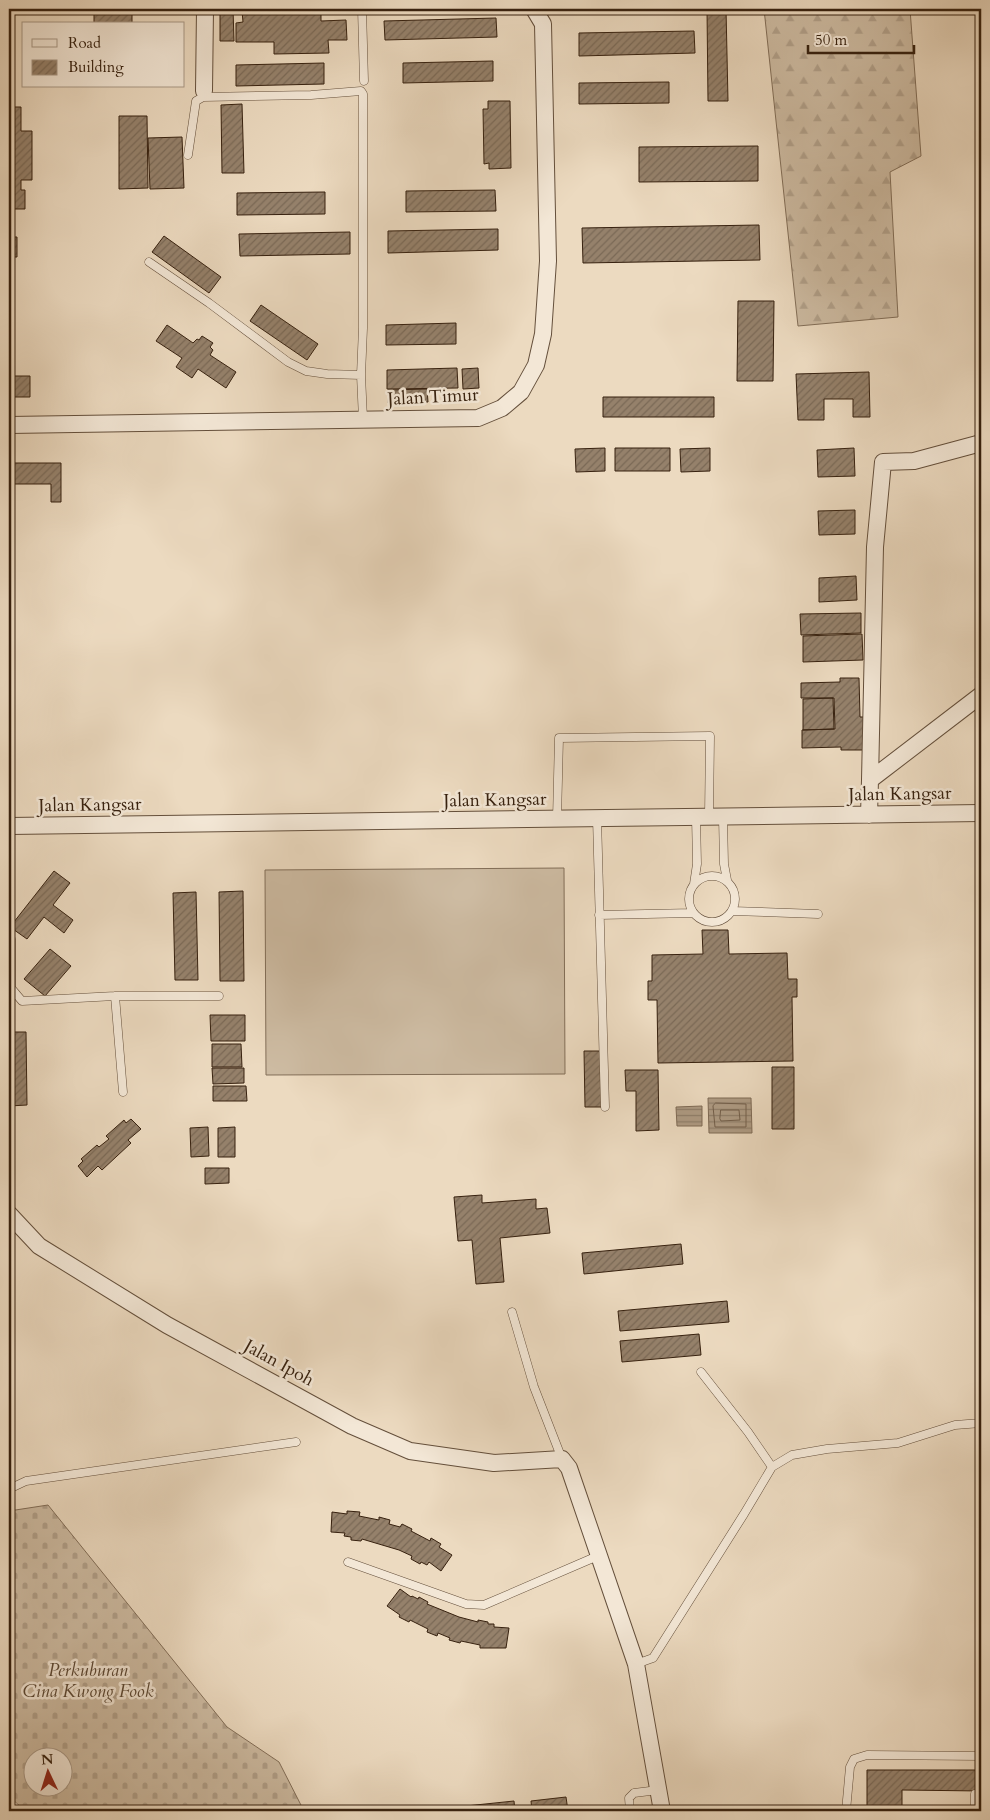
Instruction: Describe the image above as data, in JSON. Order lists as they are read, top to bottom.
{
  "streets": {
    "street": ["Jalan Timur", "Jalan Kangsar", "Jalan Ipoh"]
  },
  "parks": ["Perkuburan Cina Kwong Fook"],
  "legend": ["Road", "Building"],
  "scale_bar": "50 m",
  "north": "top"
}
